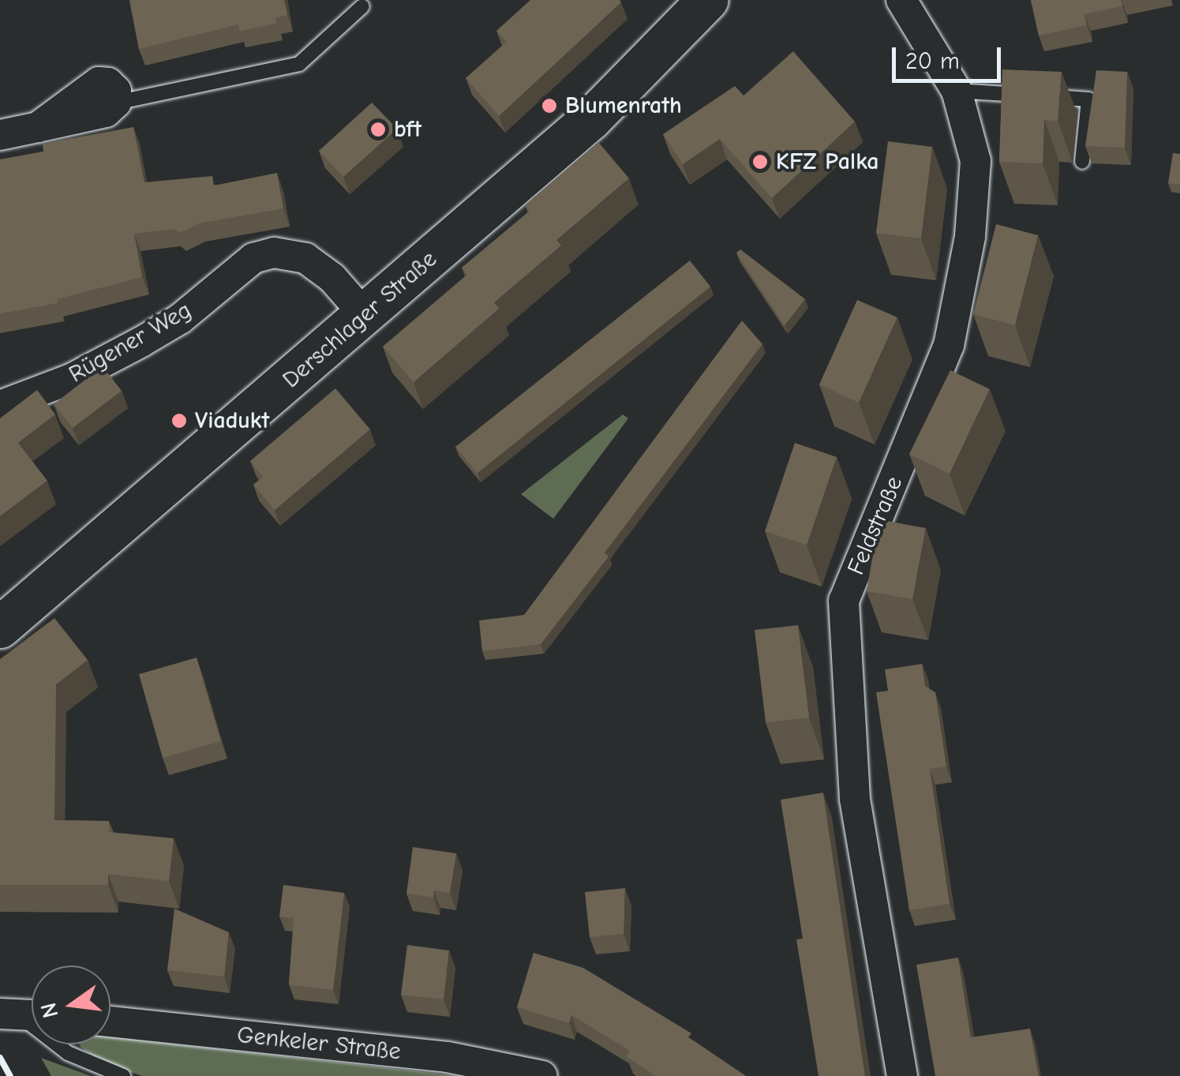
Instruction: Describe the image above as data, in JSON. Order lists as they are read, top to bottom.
{
  "streets": {
    "main road": ["Derschlager Straße"],
    "street": ["Rügener Weg", "Feldstraße", "Genkeler Straße"]
  },
  "crossings": [
    ["Derschlager Straße", "Rügener Weg"]
  ],
  "places": [
    "Blumenrath",
    "bft",
    "KFZ Palka",
    "Viadukt"
  ],
  "scale_bar": "20 m",
  "north": "left"
}
